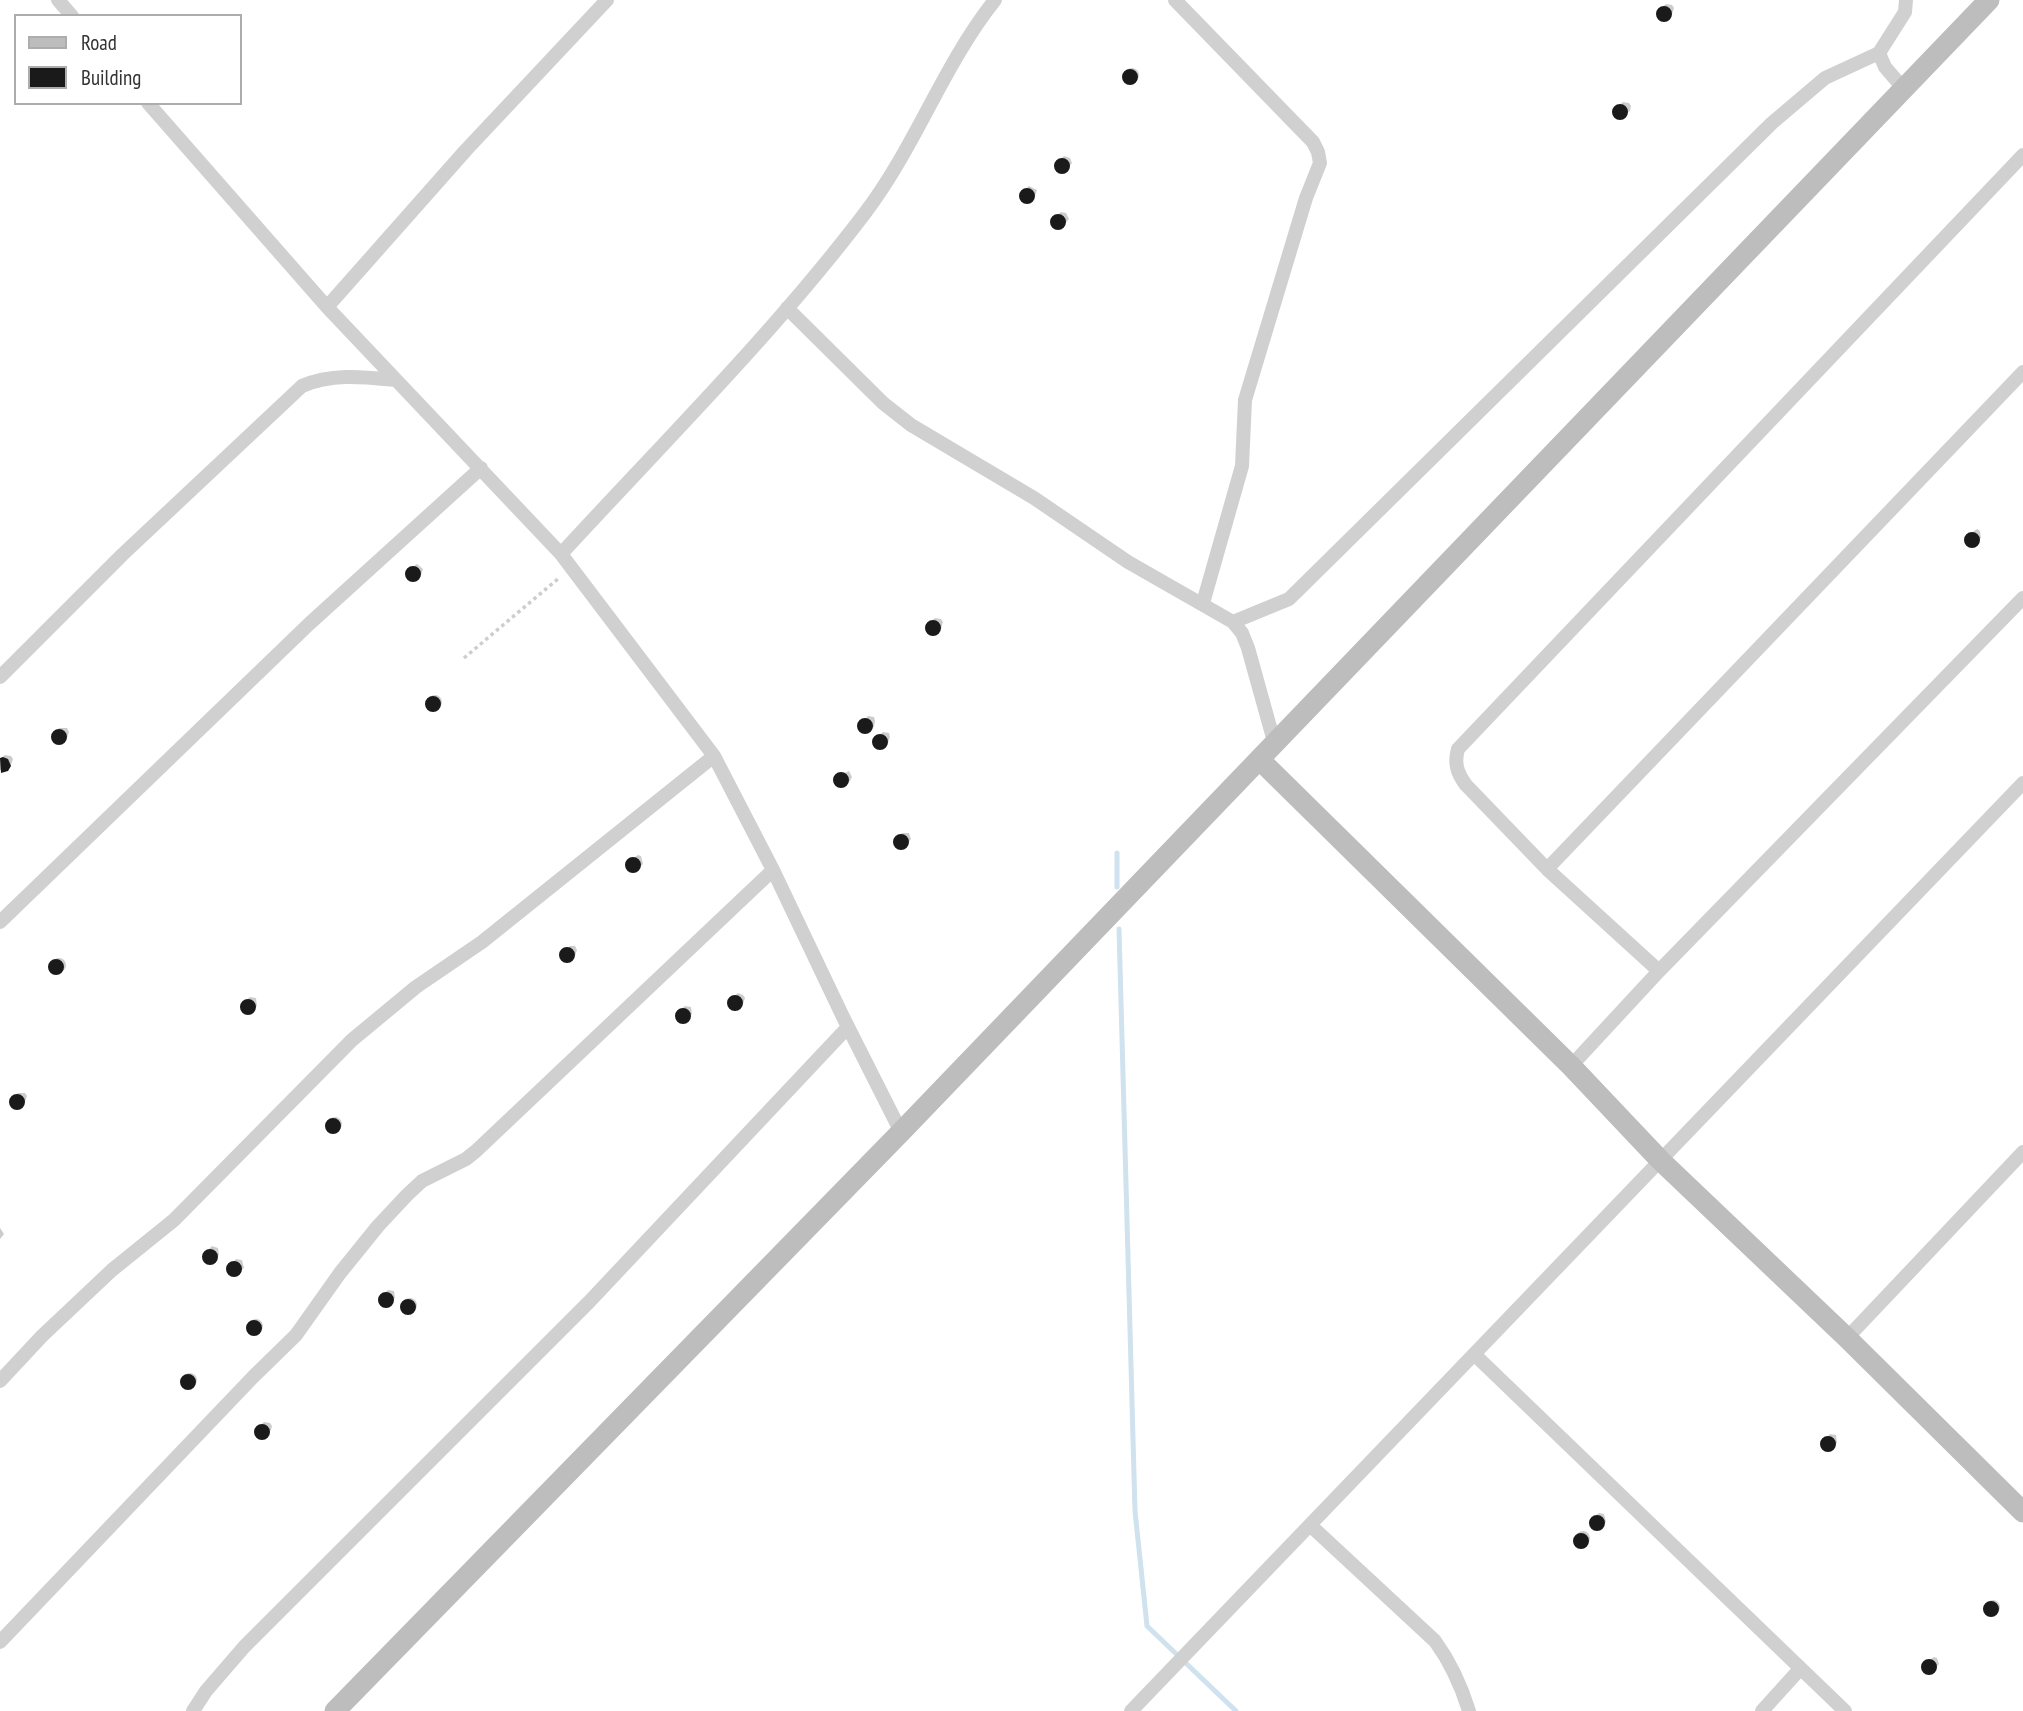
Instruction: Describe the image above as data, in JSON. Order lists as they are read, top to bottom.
{
  "legend": ["Road", "Building"]
}
